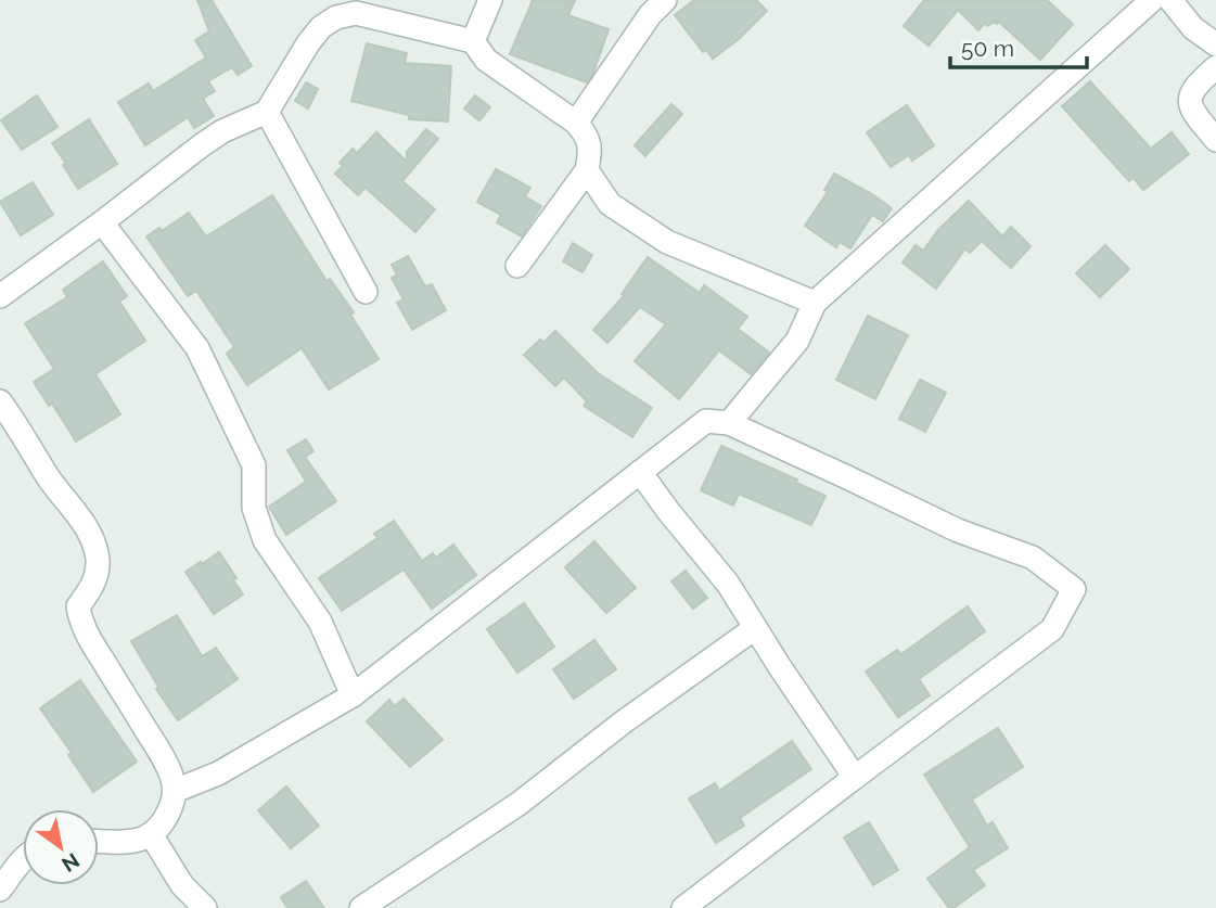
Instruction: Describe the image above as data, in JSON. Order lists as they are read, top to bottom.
{
  "scale_bar": "50 m",
  "north": "bottom right"
}
